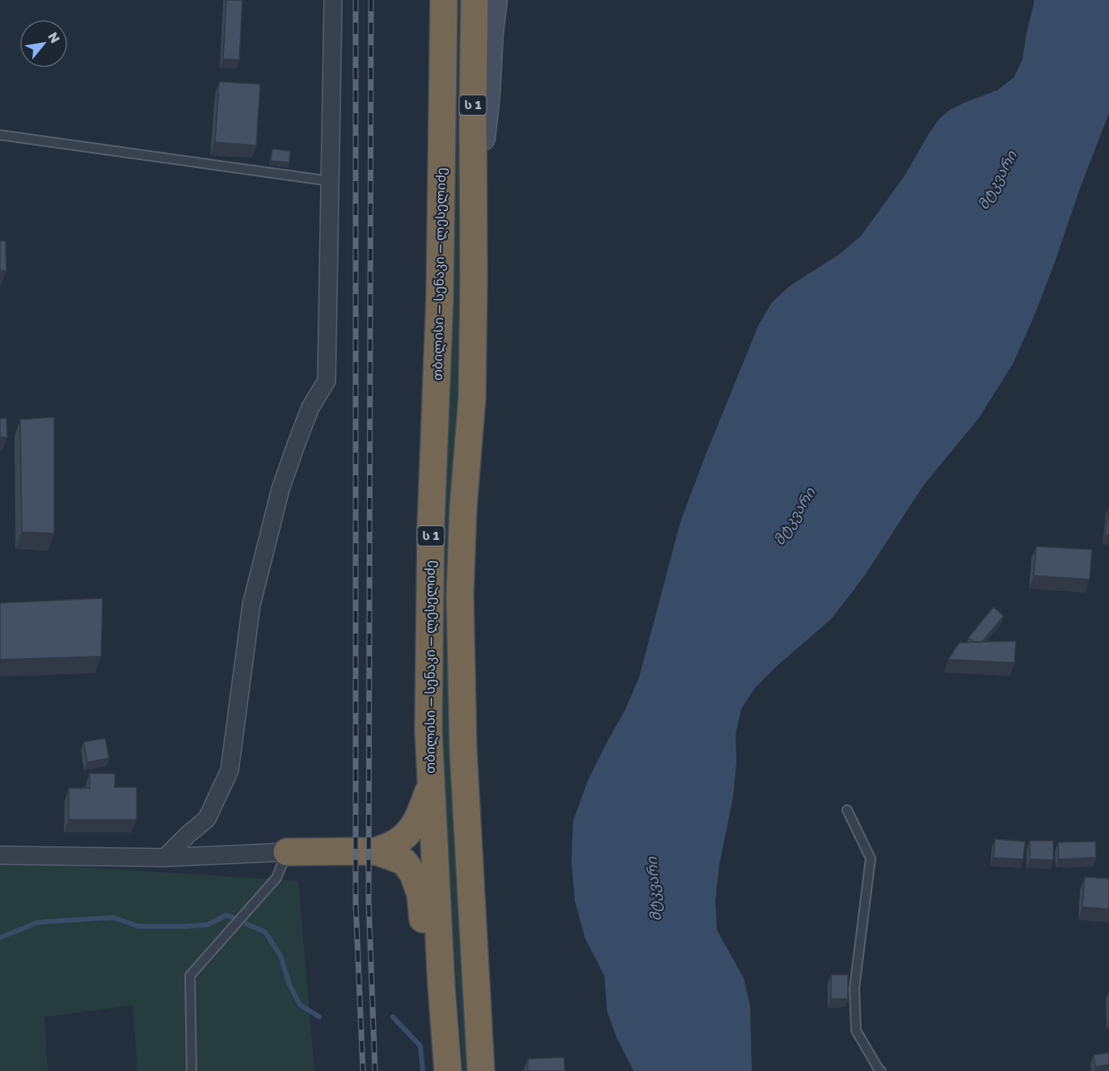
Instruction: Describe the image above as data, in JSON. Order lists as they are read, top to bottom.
{
  "streets": {
    "highway": ["ს 1", "თბილისი — სენაკი — ლესელიძე"]
  },
  "water": ["მტკვარი"],
  "north": "top right"
}
